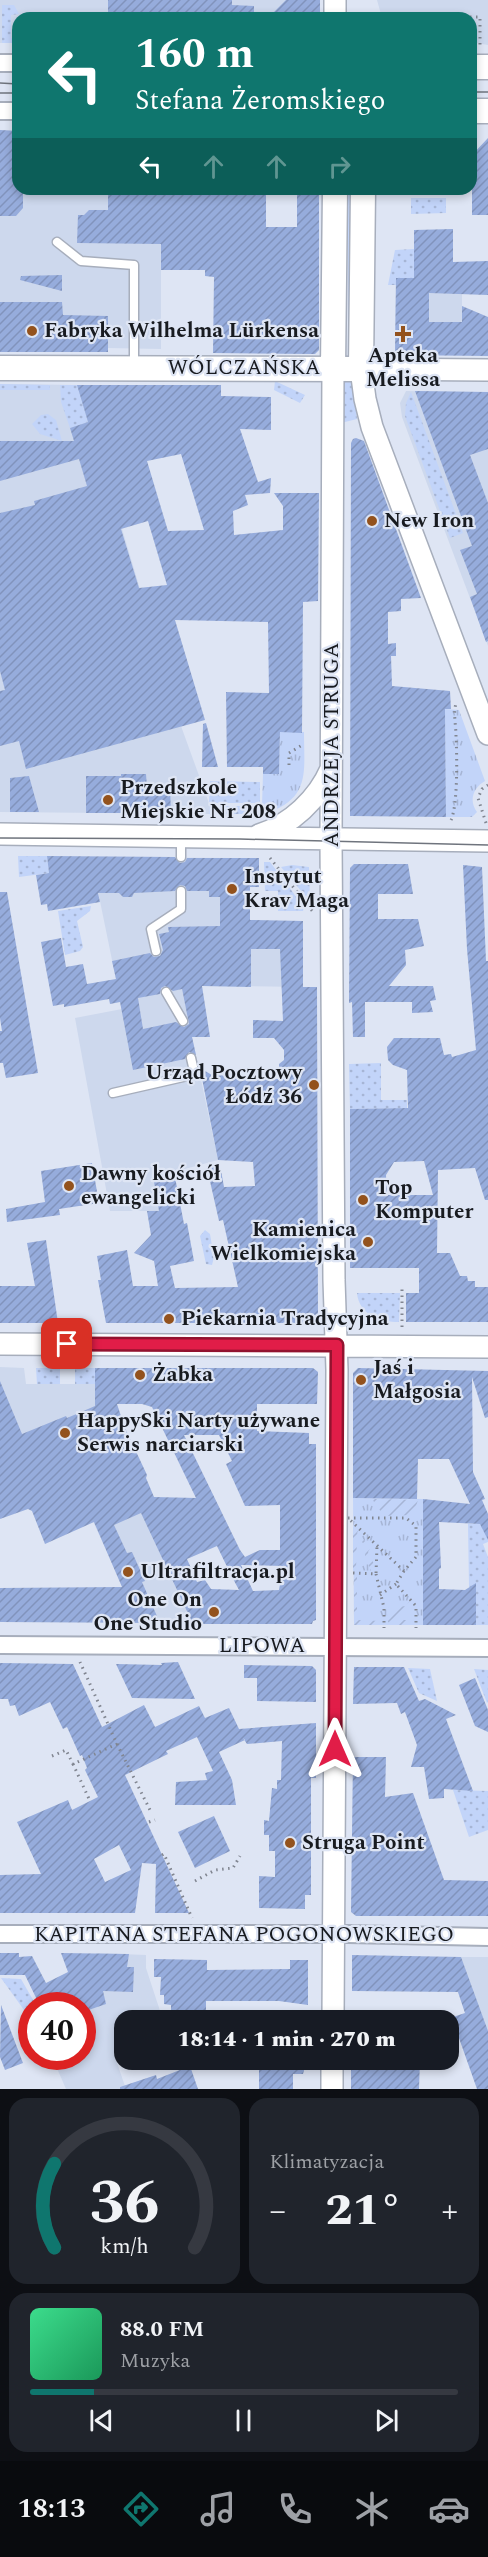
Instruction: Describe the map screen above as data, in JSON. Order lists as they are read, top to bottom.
{
  "streets": {
    "main road": ["WÓLCZAŃSKA", "ANDRZEJA STRUGA"],
    "street": ["LIPOWA", "KAPITANA STEFANA POGONOWSKIEGO"]
  },
  "crossings": [
    ["WÓLCZAŃSKA", "ANDRZEJA STRUGA"],
    ["ANDRZEJA STRUGA", "LIPOWA"],
    ["ANDRZEJA STRUGA", "KAPITANA STEFANA POGONOWSKIEGO"]
  ],
  "places": {
    "other": [
      "Fabryka Wilhelma Lürkensa",
      "New Iron",
      "Przedszkole Miejskie Nr 208",
      "Instytut Krav Maga",
      "Urząd Pocztowy Łódź 36",
      "Dawny kościół ewangelicki",
      "Top Komputer",
      "Kamienica Wielkomiejska",
      "Piekarnia Tradycyjna",
      "Żabka",
      "Jaś i Małgosia",
      "HappySki Narty używane Serwis narciarski",
      "Ultrafiltracja.pl",
      "One On One Studio",
      "Struga Point"
    ],
    "health": ["Apteka Melissa"]
  },
  "page": {
    "turn": ["160 m", "Stefana Żeromskiego"],
    "limit": "40",
    "trip": "18:14 · 1 min · 270 m",
    "tile": "Klimatyzacja",
    "heat": ["−", "21°", "+"],
    "song": ["88.0 FM", "Muzyka"],
    "tabs": "18:13",
    "gauge": ["36", "km/h"]
  }
}
